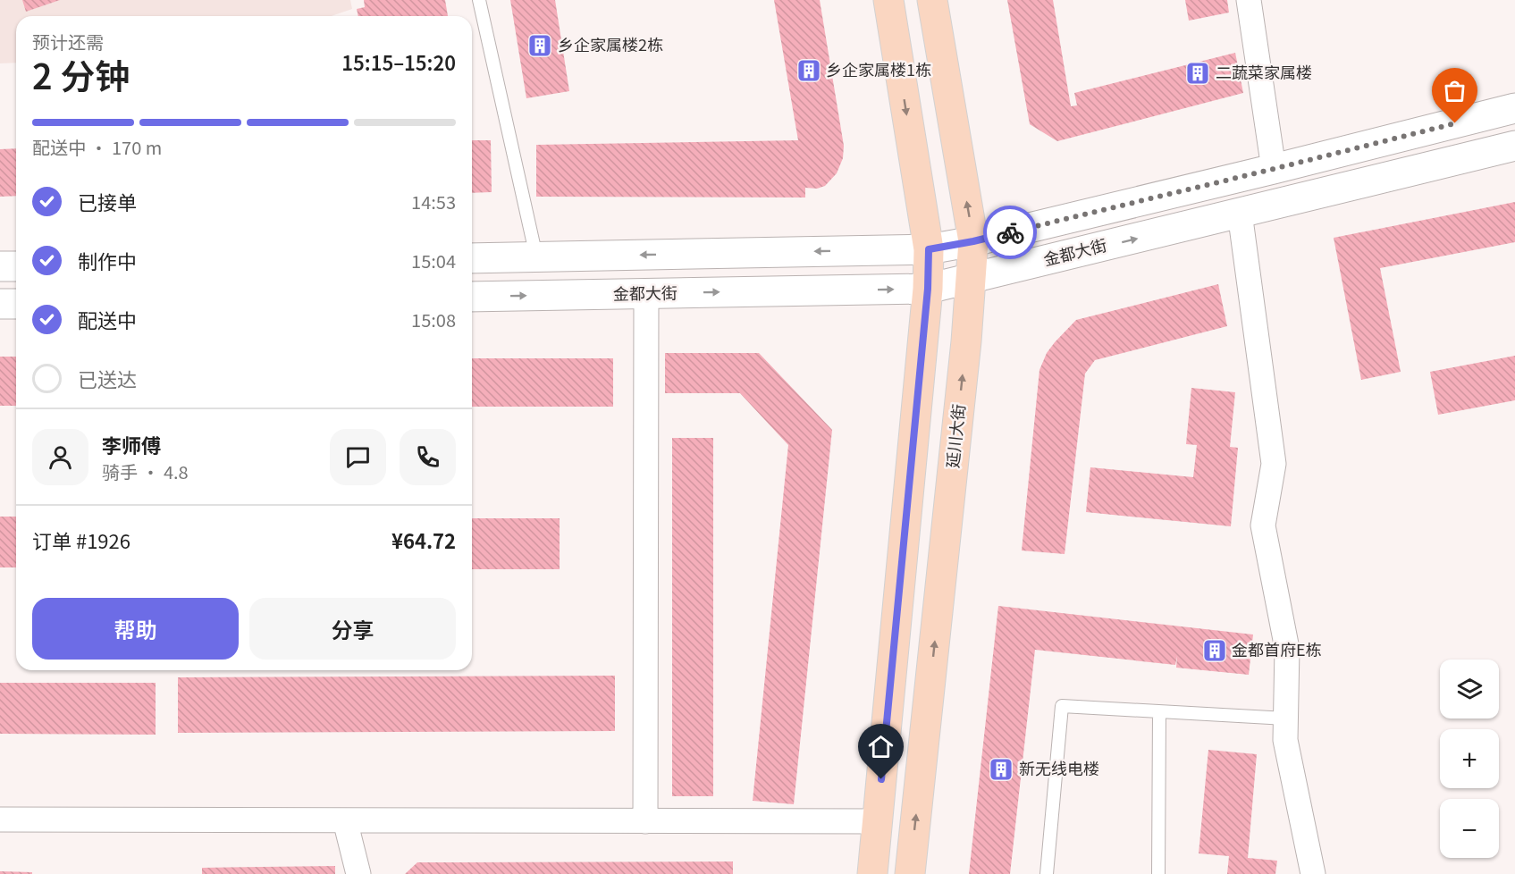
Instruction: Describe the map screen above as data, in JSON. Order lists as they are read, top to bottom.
{
  "streets": {
    "main road": ["金都大街", "延川大街"]
  },
  "crossings": [
    ["金都大街", "延川大街"]
  ],
  "places": {
    "building": [
      "乡企家属楼2栋",
      "乡企家属楼1栋",
      "二蔬菜家属楼",
      "金都首府E栋",
      "新无线电楼"
    ]
  },
  "page": {
    "heading": ["2 分钟", "预计还需", "15:15–15:20"],
    "panel": [
      "李师傅",
      "骑手 · 4.8",
      "订单 #1926",
      "¥64.72"
    ],
    "bar": "配送中 · 170 m",
    "list": [
      ["已接单", "14:53"],
      ["制作中", "15:04"],
      ["配送中", "15:08"],
      "已送达"
    ],
    "buttons": ["帮助", "分享"],
    "map_buttons": ["+", "−"]
  }
}
